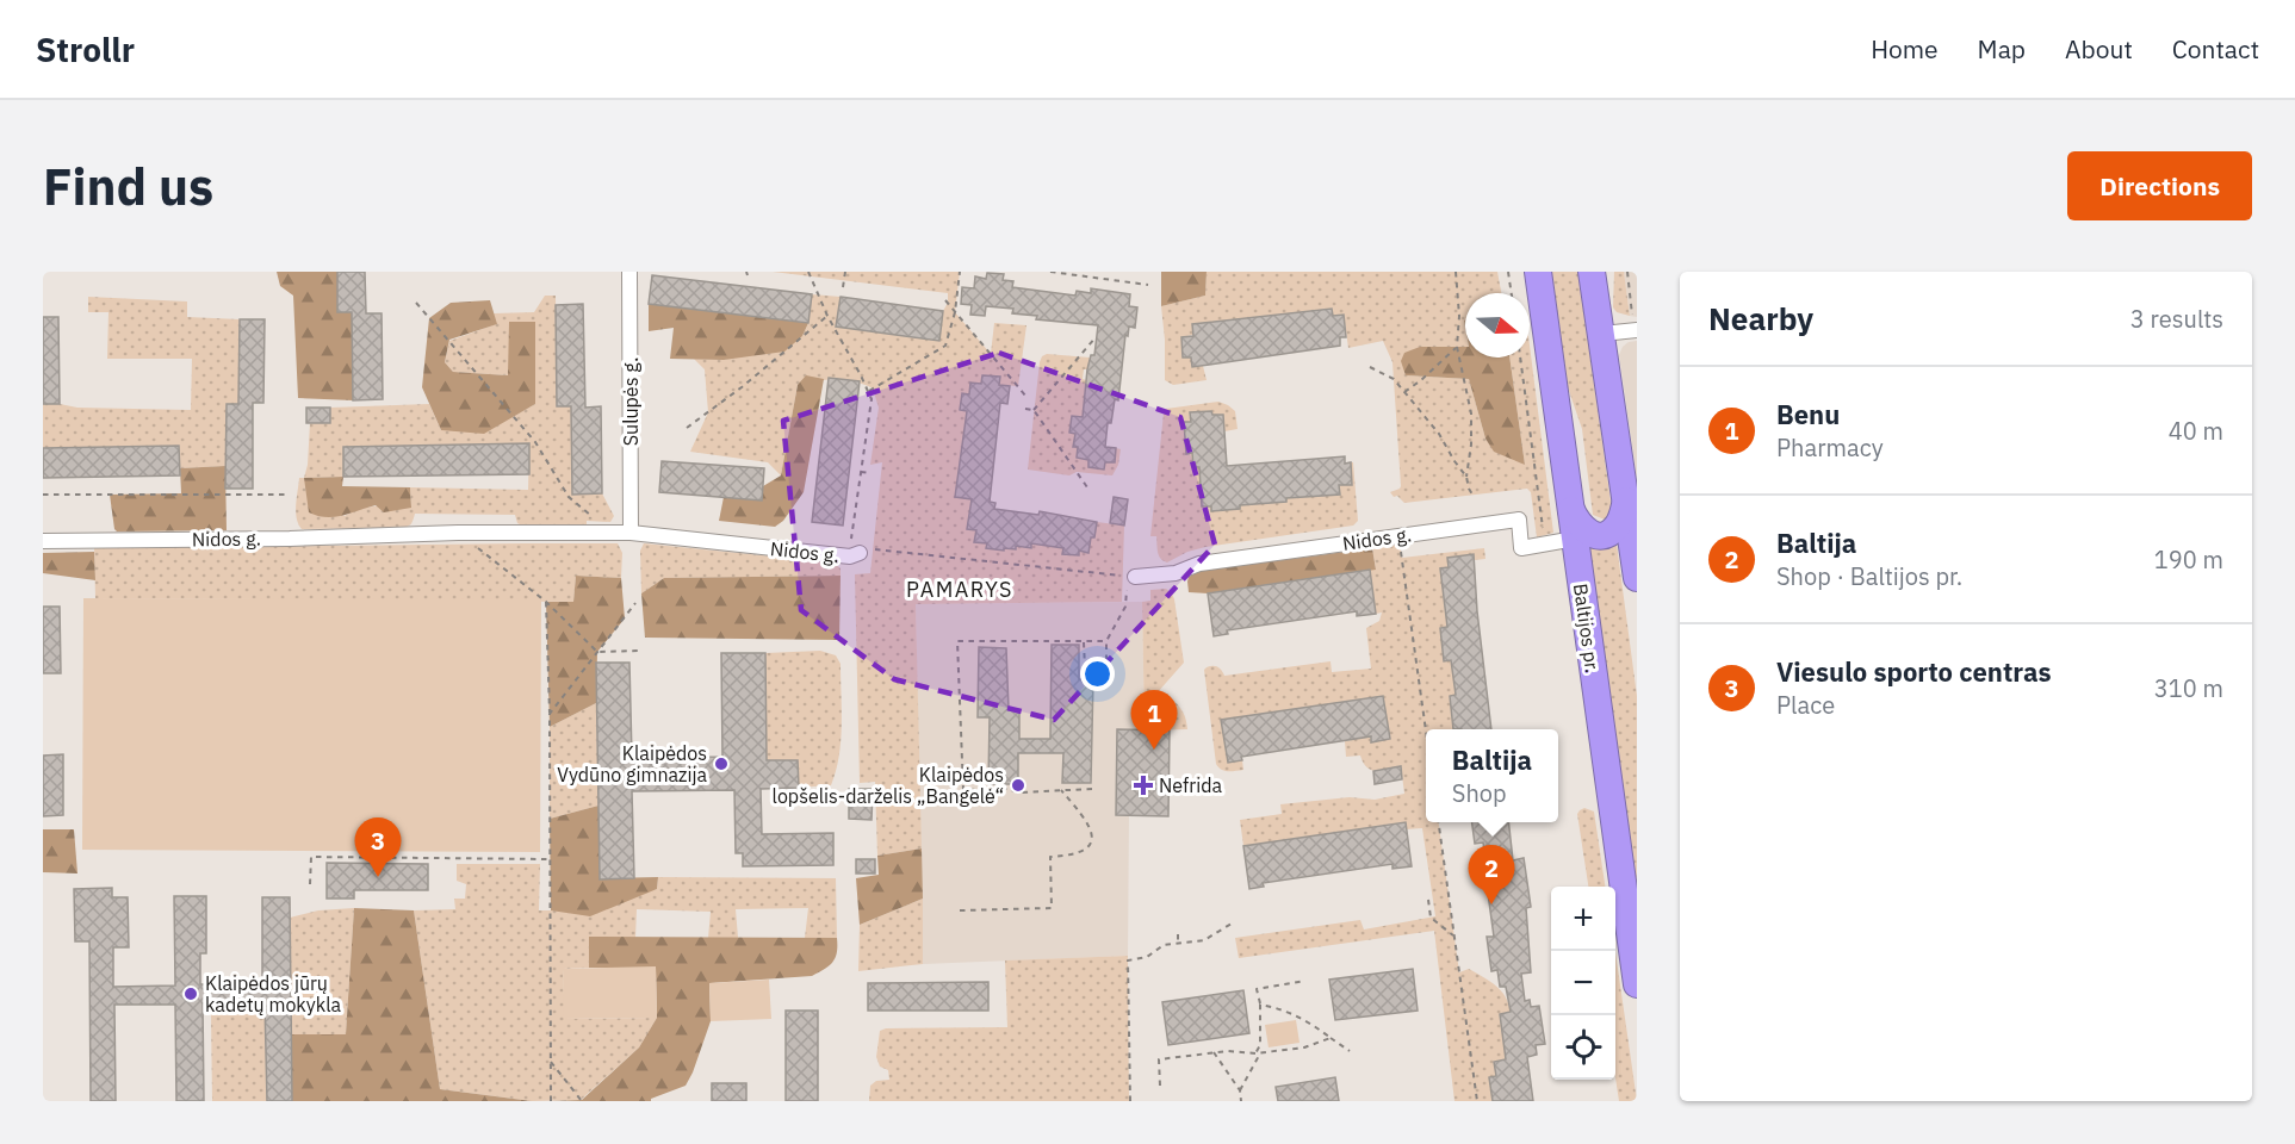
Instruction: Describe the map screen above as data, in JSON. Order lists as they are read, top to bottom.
{
  "streets": {
    "highway": ["Baltijos pr."],
    "street": ["Sulupės g.", "Nidos g."]
  },
  "crossings": [
    ["Sulupės g.", "Nidos g."],
    ["Nidos g.", "Baltijos pr."]
  ],
  "districts": ["PAMARYS"],
  "places": {
    "other": ["Klaipėdos Vydūno gimnazija", "Klaipėdos lopšelis-darželis „Bangelė“", "Klaipėdos jūrų kadetų mokykla"],
    "health": ["Nefrida"]
  },
  "north": "right",
  "page": {
    "header": "Strollr",
    "nav": [
      "Home",
      "Map",
      "About",
      "Contact"
    ],
    "buttons": "Directions",
    "title": "Find us",
    "heading": ["Nearby", "3 results"],
    "list": [
      {
        "mark": "1",
        "name": "Benu",
        "note": "Pharmacy",
        "value": "40 m"
      },
      {
        "mark": "2",
        "name": "Baltija",
        "note": "Shop · Baltijos pr.",
        "value": "190 m"
      },
      {
        "mark": "3",
        "name": "Viesulo sporto centras",
        "note": "Place",
        "value": "310 m"
      }
    ],
    "pins": ["1", "3", "2"],
    "popup": ["Baltija", "Shop"],
    "map_buttons": ["+", "−"]
  }
}
